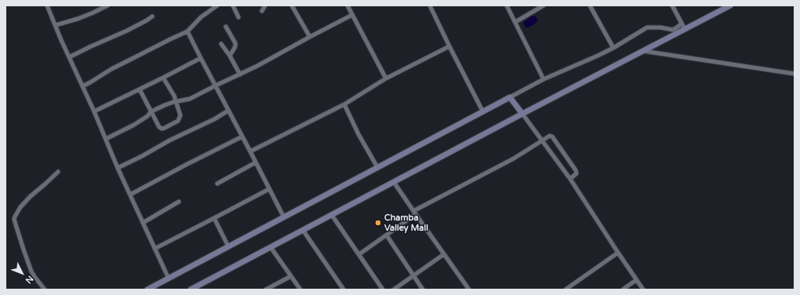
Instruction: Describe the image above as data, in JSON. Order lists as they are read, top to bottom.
{
  "places": ["Chamba Valley Mall"],
  "north": "bottom right"
}
